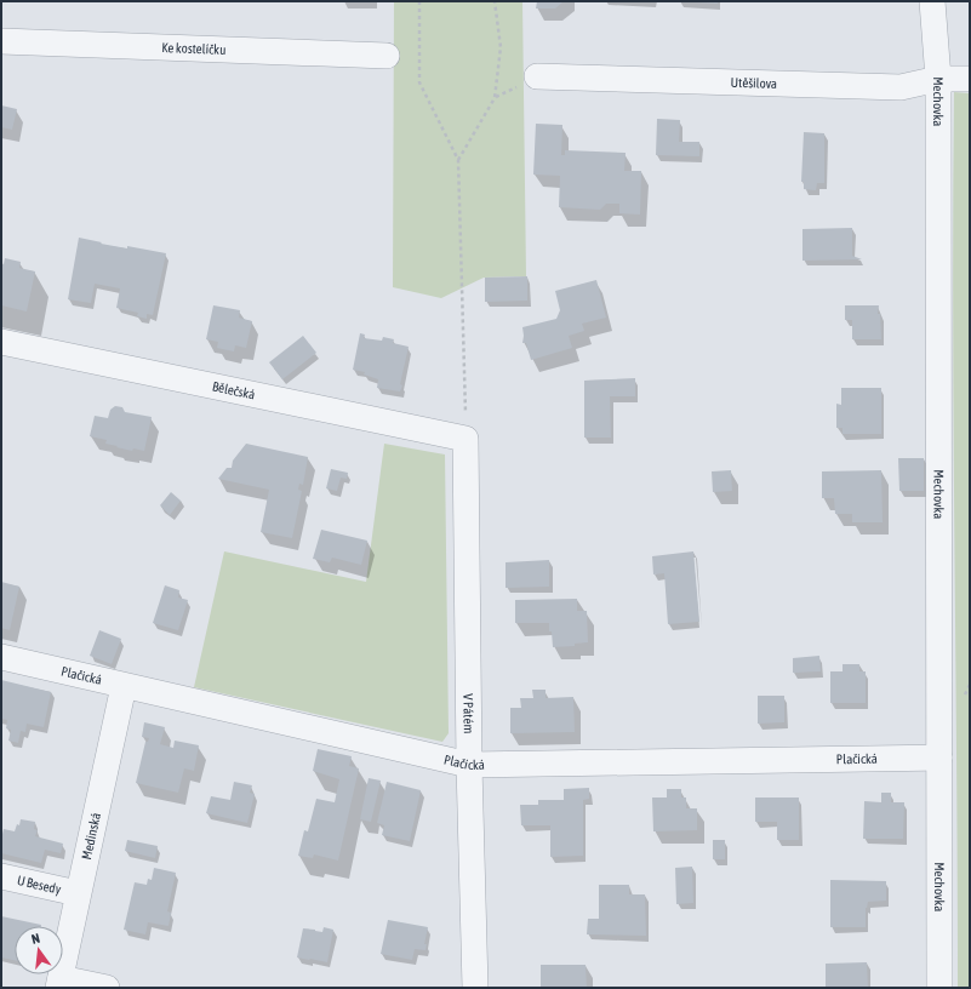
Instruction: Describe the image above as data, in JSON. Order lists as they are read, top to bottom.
{
  "streets": {
    "street": [
      "Ke kostelíčku",
      "Utěšilova",
      "Mechovka",
      "Bělečská",
      "Plačická",
      "V Pátém",
      "Medinská",
      "U Besedy"
    ]
  },
  "crossings": [
    ["Utěšilova", "Mechovka"],
    ["Mechovka", "Plačická"],
    ["Bělečská", "V Pátém"],
    ["Plačická", "V Pátém"],
    ["Plačická", "Medinská"],
    ["Medinská", "U Besedy"]
  ],
  "north": "top"
}
